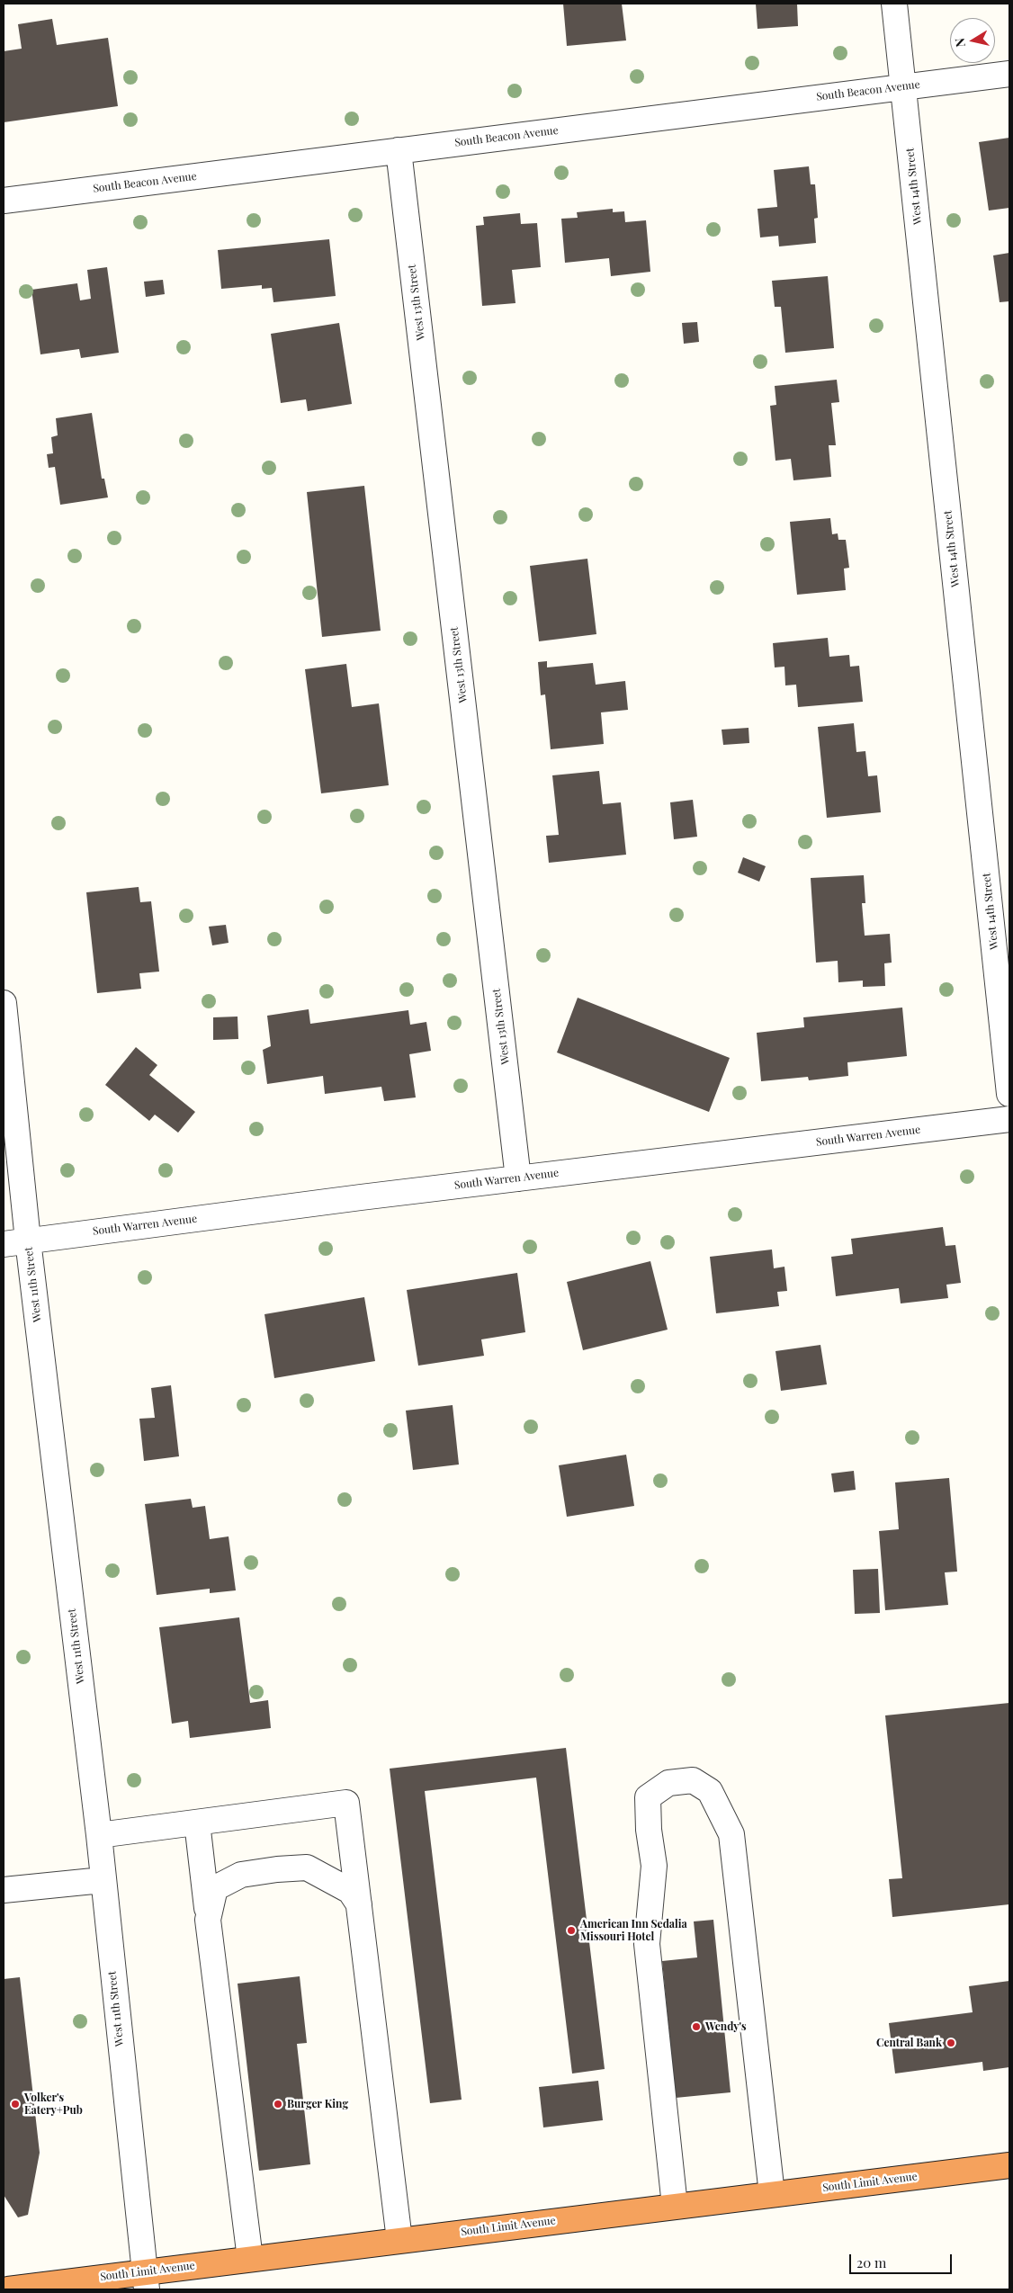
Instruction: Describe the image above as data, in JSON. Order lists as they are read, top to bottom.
{
  "streets": {
    "highway": ["South Limit Avenue"],
    "street": [
      "South Beacon Avenue",
      "West 14th Street",
      "West 13th Street",
      "South Warren Avenue",
      "West 11th Street"
    ]
  },
  "crossings": [
    ["South Beacon Avenue", "West 14th Street"],
    ["South Beacon Avenue", "West 13th Street"],
    ["West 13th Street", "South Warren Avenue"],
    ["South Warren Avenue", "West 11th Street"],
    ["West 11th Street", "South Limit Avenue"]
  ],
  "places": [
    "American Inn Sedalia Missouri Hotel",
    "Wendy's",
    "Central Bank",
    "Volker's Eatery+Pub",
    "Burger King"
  ],
  "scale_bar": "20 m",
  "north": "left"
}
